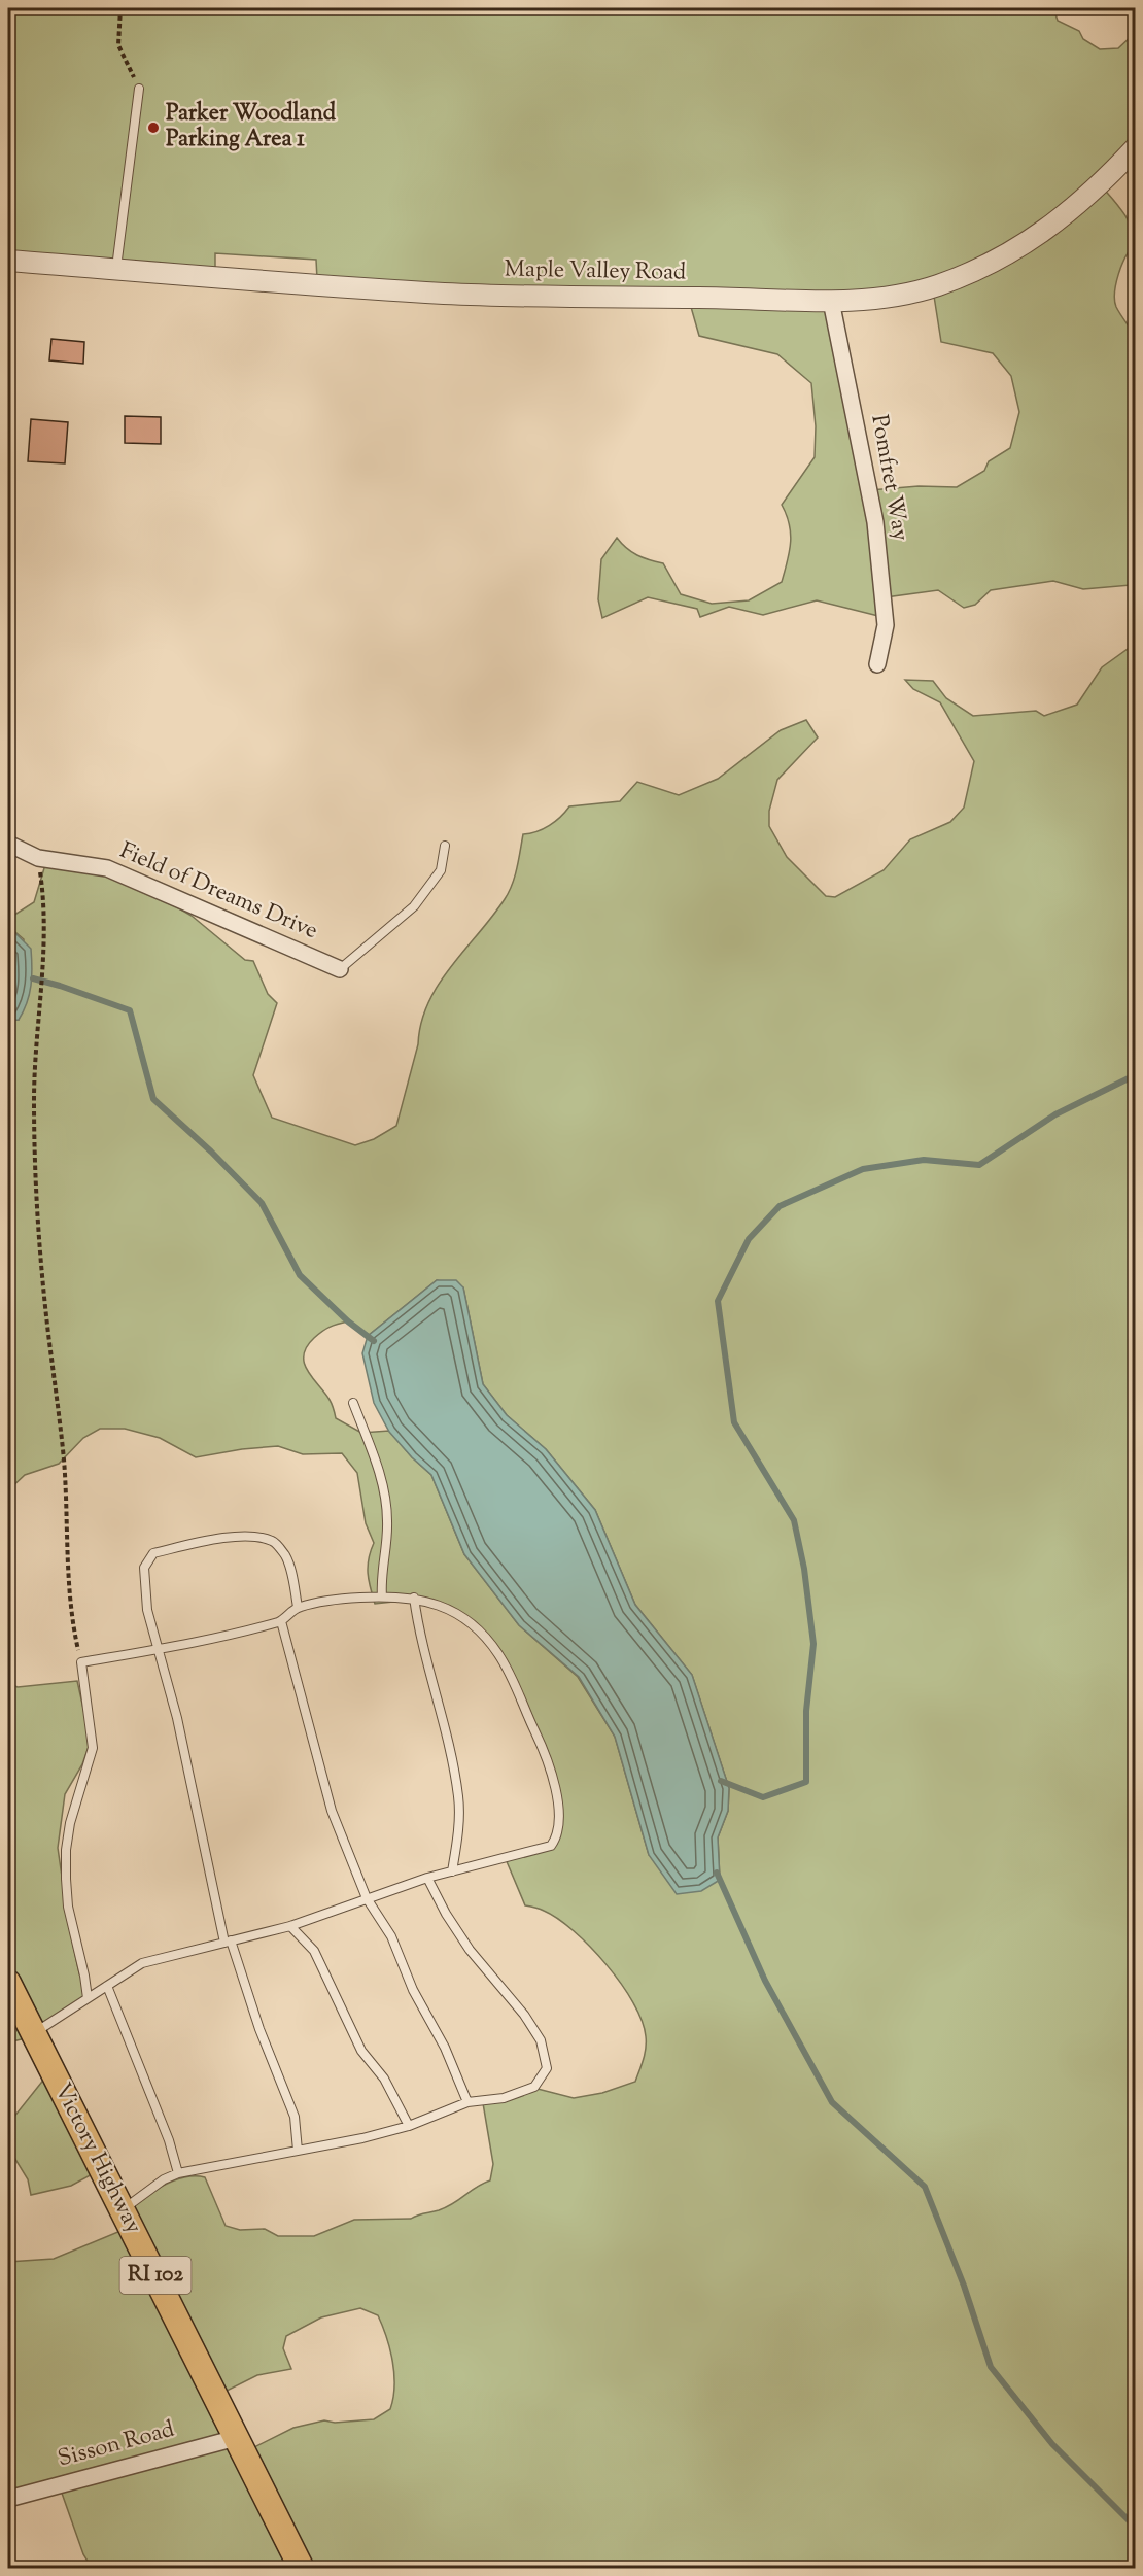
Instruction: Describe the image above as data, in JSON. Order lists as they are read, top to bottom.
{
  "streets": {
    "main road": ["Victory Highway", "RI 102"],
    "street": [
      "Maple Valley Road",
      "Pomfret Way",
      "Field of Dreams Drive",
      "Sisson Road"
    ]
  },
  "crossings": [
    ["Maple Valley Road", "Pomfret Way"],
    ["Victory Highway", "Sisson Road"]
  ],
  "places": ["Parker Woodland Parking Area 1"]
}
